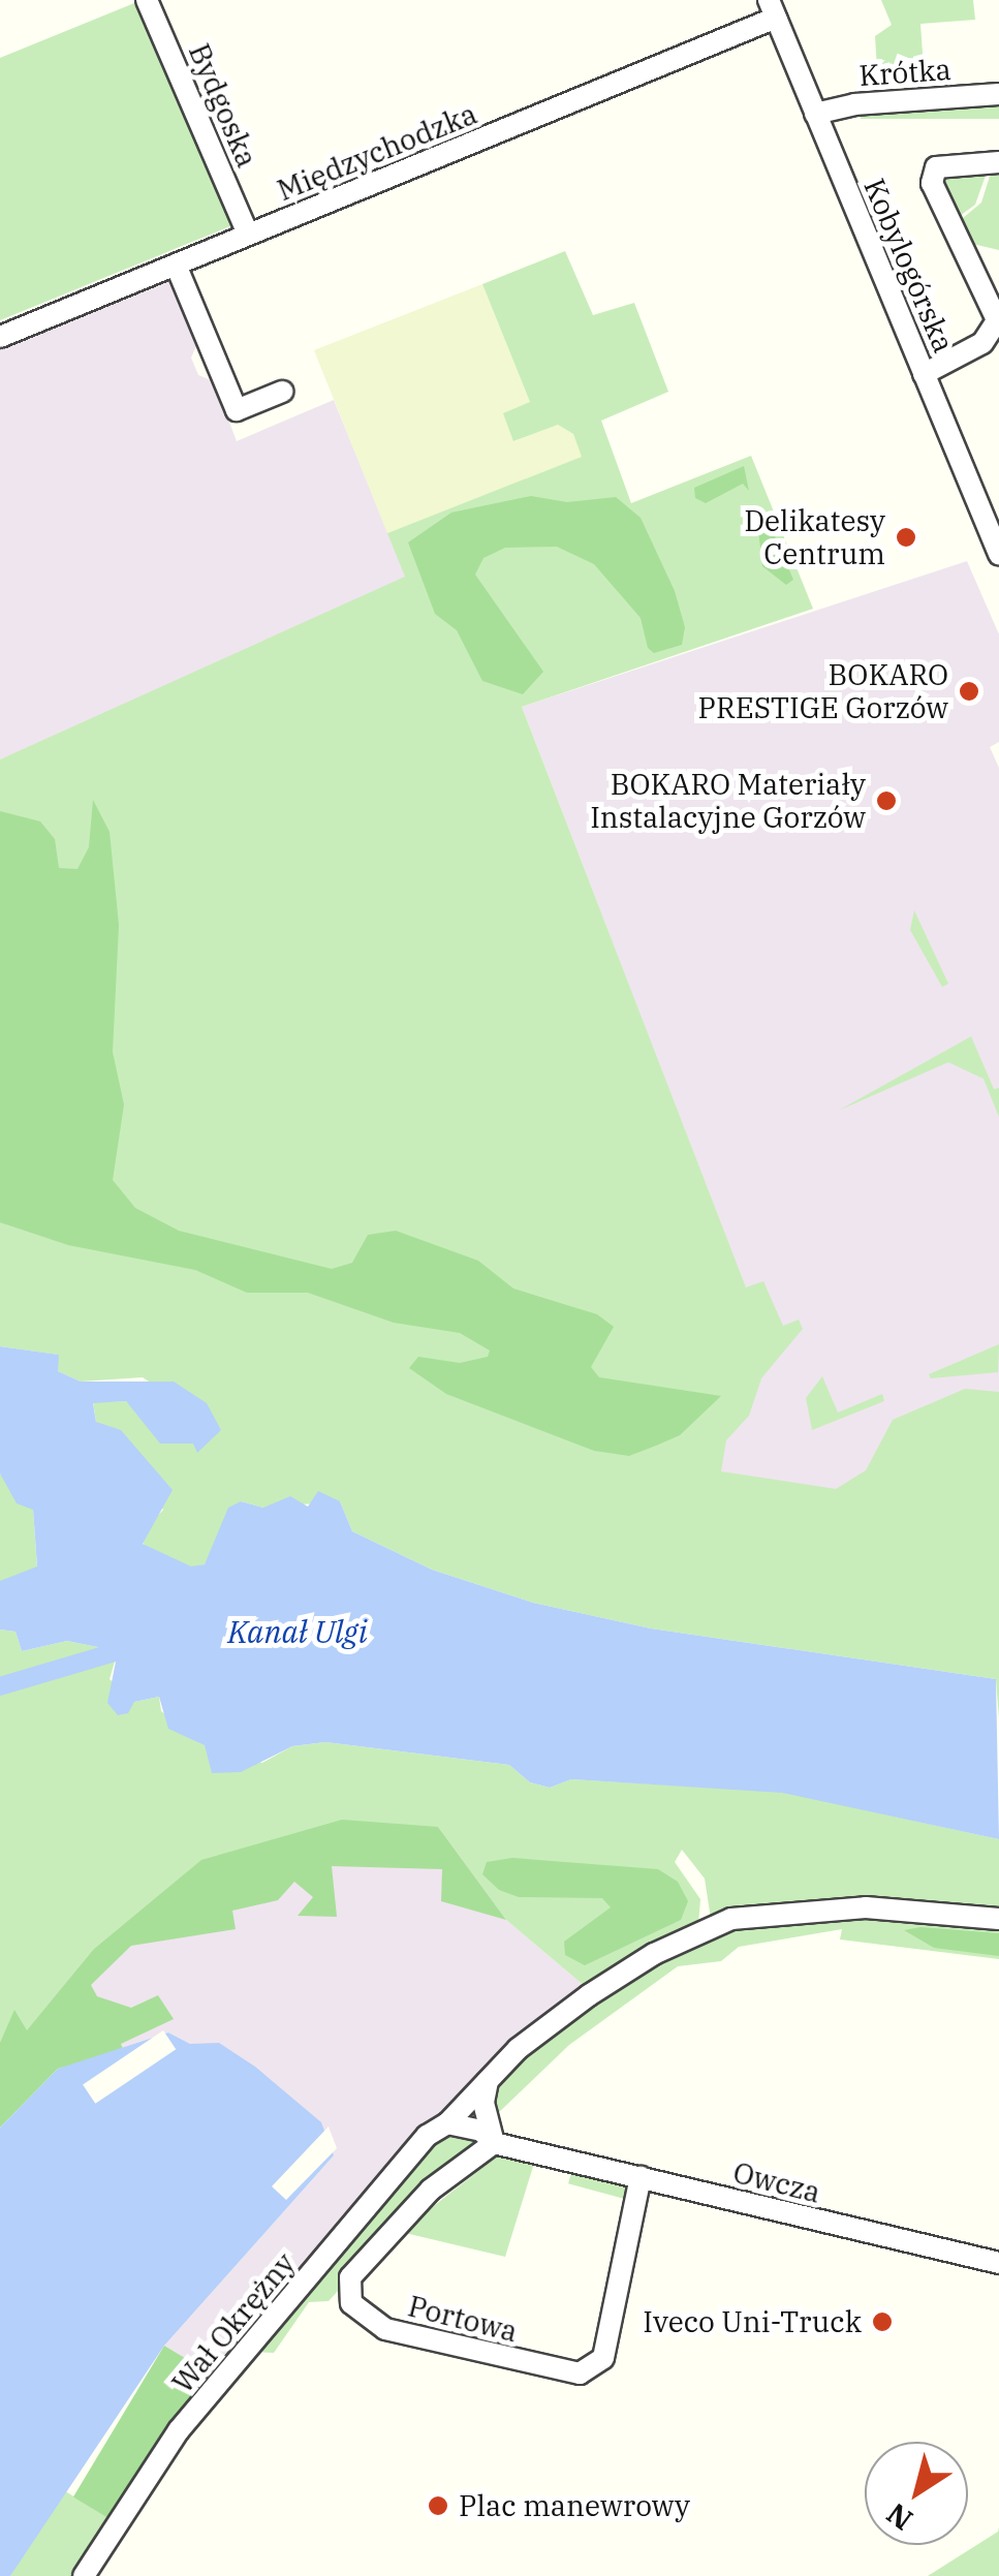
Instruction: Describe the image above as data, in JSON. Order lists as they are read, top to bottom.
{
  "streets": {
    "street": [
      "Krótka",
      "Bydgoska",
      "Międzychodzka",
      "Kobylogórska",
      "Owcza",
      "Portowa",
      "Wał Okrężny"
    ]
  },
  "crossings": [
    ["Krótka", "Kobylogórska"],
    ["Bydgoska", "Międzychodzka"],
    ["Międzychodzka", "Kobylogórska"],
    ["Owcza", "Portowa"]
  ],
  "water": ["Kanał Ulgi"],
  "places": [
    "Delikatesy Centrum",
    "BOKARO PRESTIGE Gorzów",
    "BOKARO Materiały Instalacyjne Gorzów",
    "Iveco Uni-Truck",
    "Plac manewrowy"
  ],
  "north": "bottom left"
}
